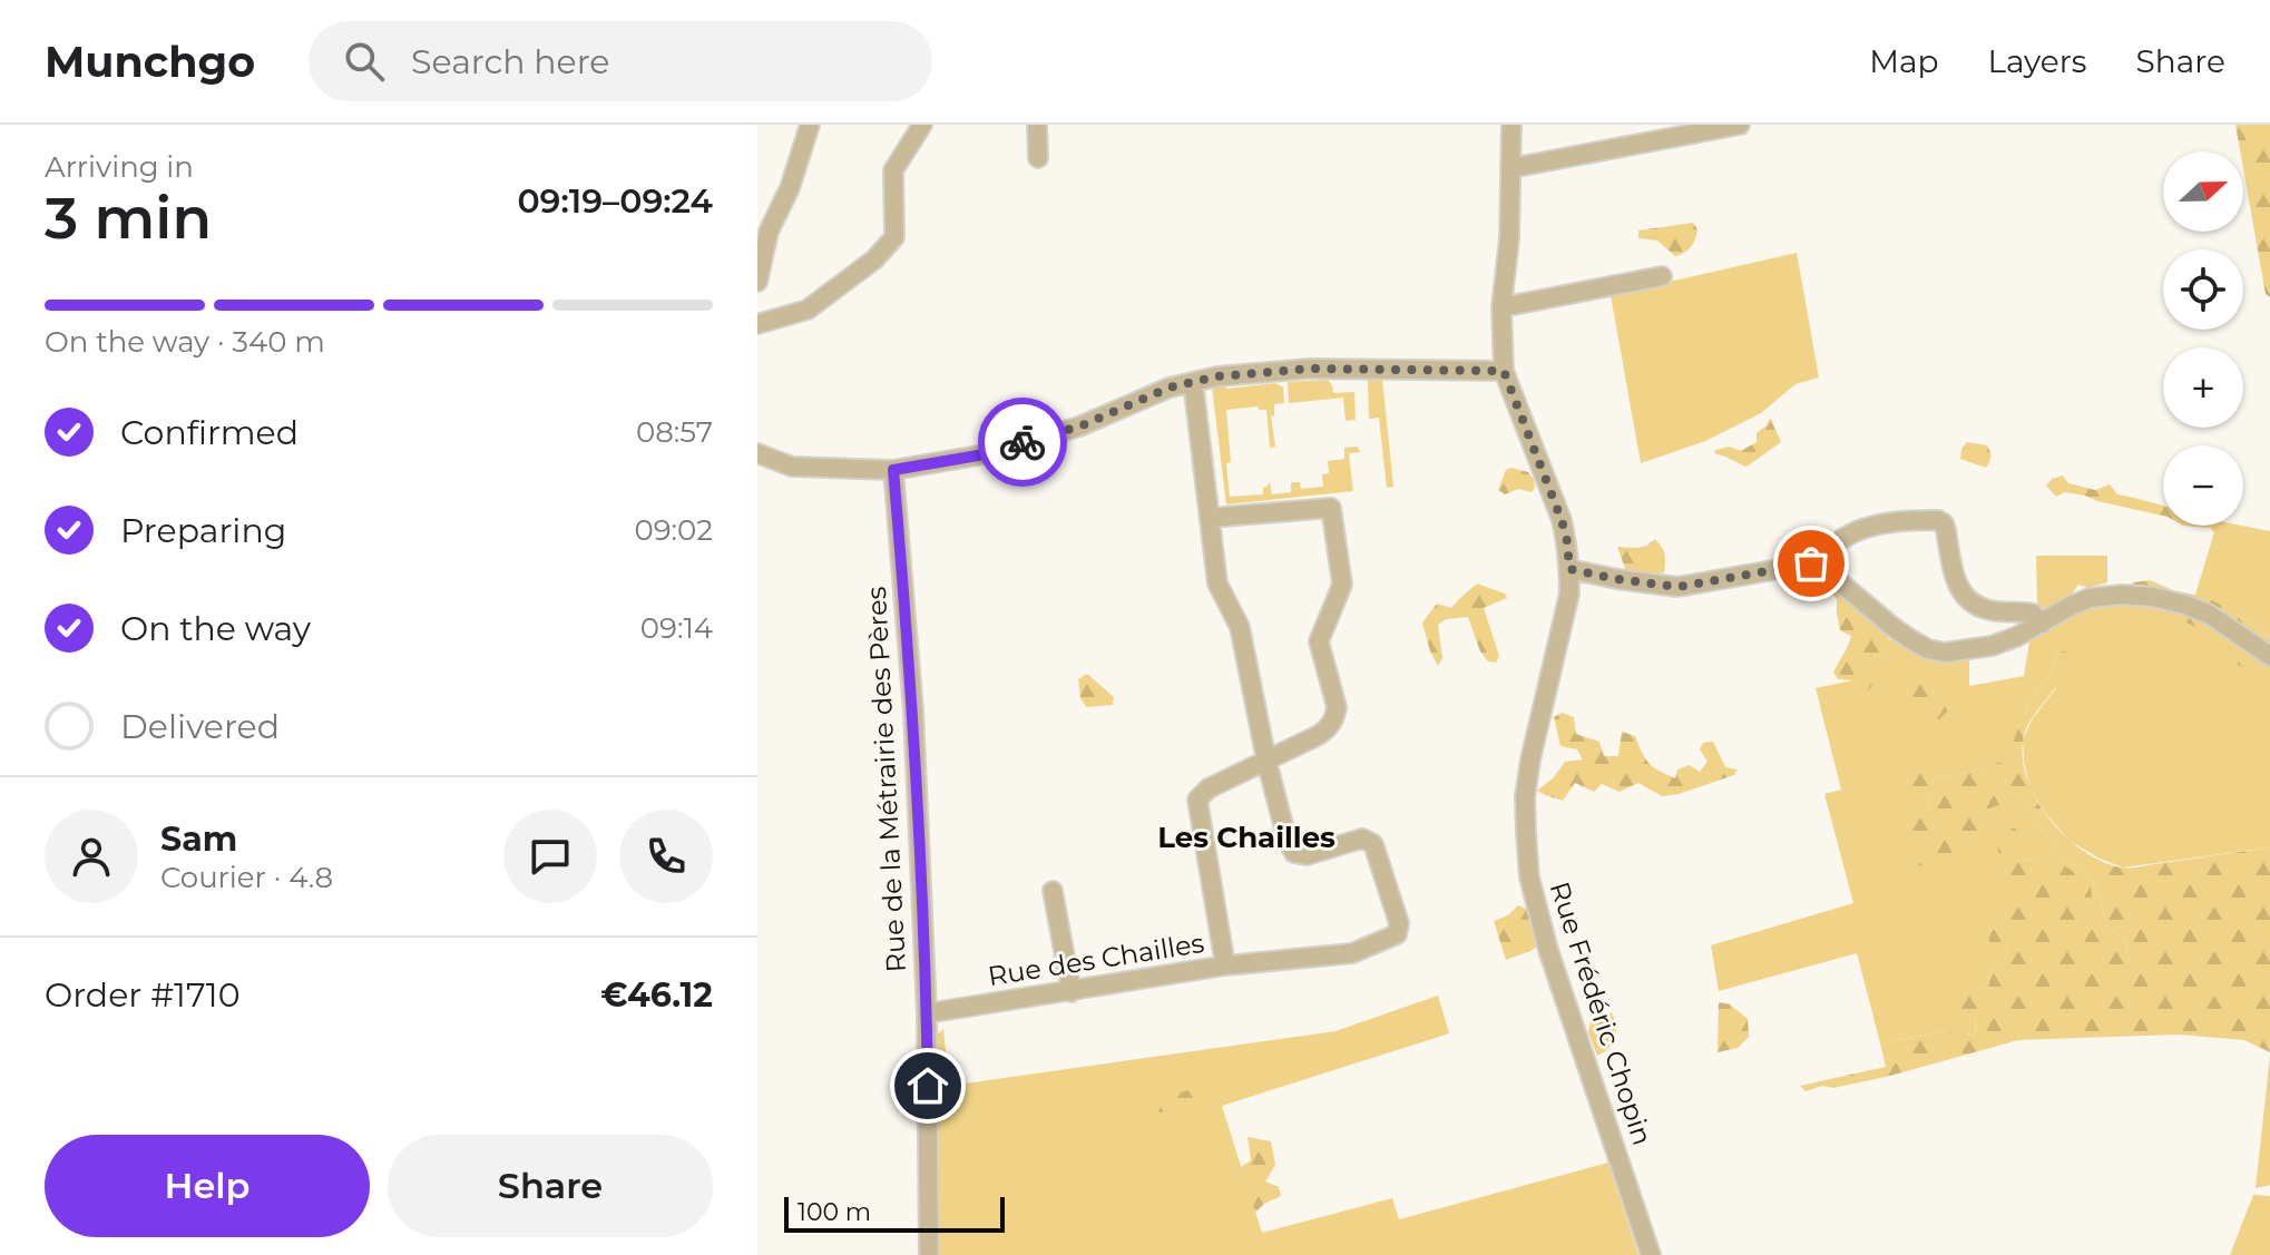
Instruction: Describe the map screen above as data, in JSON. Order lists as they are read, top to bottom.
{
  "streets": {
    "street": ["Rue de la Métrairie des Pères", "Rue des Chailles", "Rue Frédéric Chopin"]
  },
  "crossings": [
    ["Rue de la Métrairie des Pères", "Rue des Chailles"]
  ],
  "districts": ["Les Chailles"],
  "scale_bar": "100 m",
  "north": "right",
  "page": {
    "header": "Munchgo",
    "search": "Search here",
    "nav": ["Map", "Layers", "Share"],
    "heading": ["3 min", "Arriving in", "09:19–09:24"],
    "panel": [
      "Sam",
      "Courier · 4.8",
      "Order #1710",
      "€46.12"
    ],
    "map_buttons": ["+", "−"],
    "bar": "On the way · 340 m",
    "list": [
      ["Confirmed", "08:57"],
      ["Preparing", "09:02"],
      ["On the way", "09:14"],
      "Delivered"
    ],
    "buttons": ["Help", "Share"],
    "scale": "100 m"
  }
}
